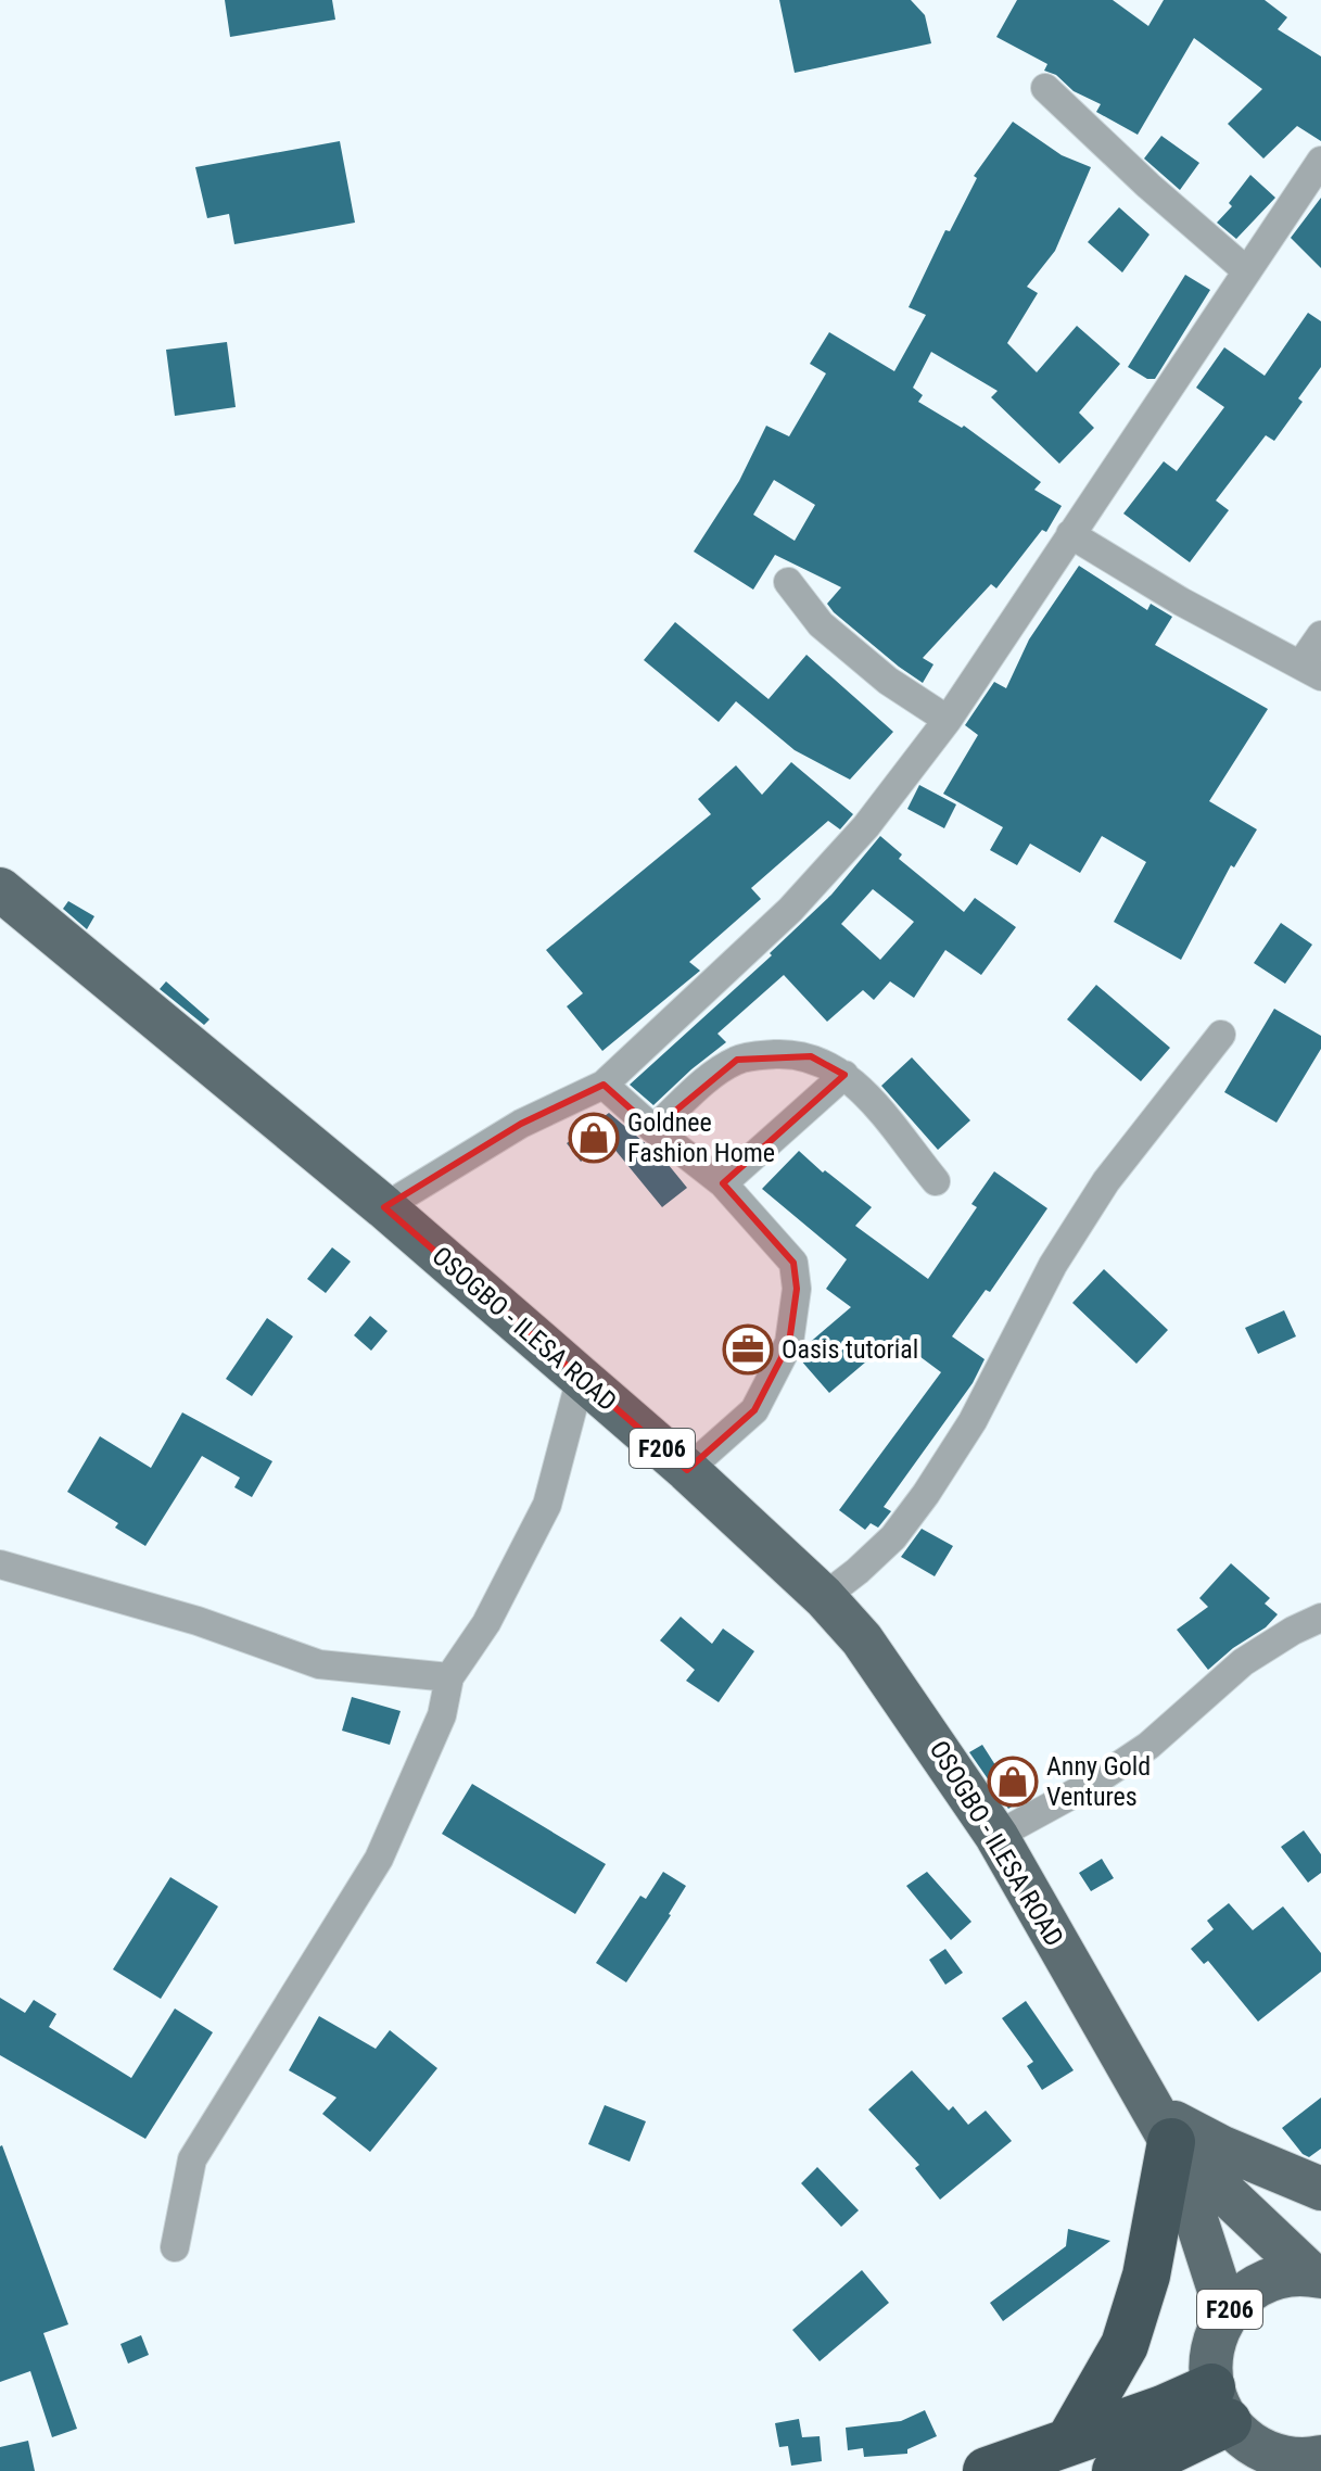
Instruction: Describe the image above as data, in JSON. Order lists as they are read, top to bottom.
{
  "streets": {
    "main road": ["OSOGBO - ILESA ROAD", "F206"]
  },
  "crossings": [
    ["OSOGBO - ILESA ROAD", "F206"]
  ],
  "places": {
    "shop": ["Goldnee Fashion Home", "Anny Gold Ventures"],
    "office": ["Oasis tutorial"]
  }
}
